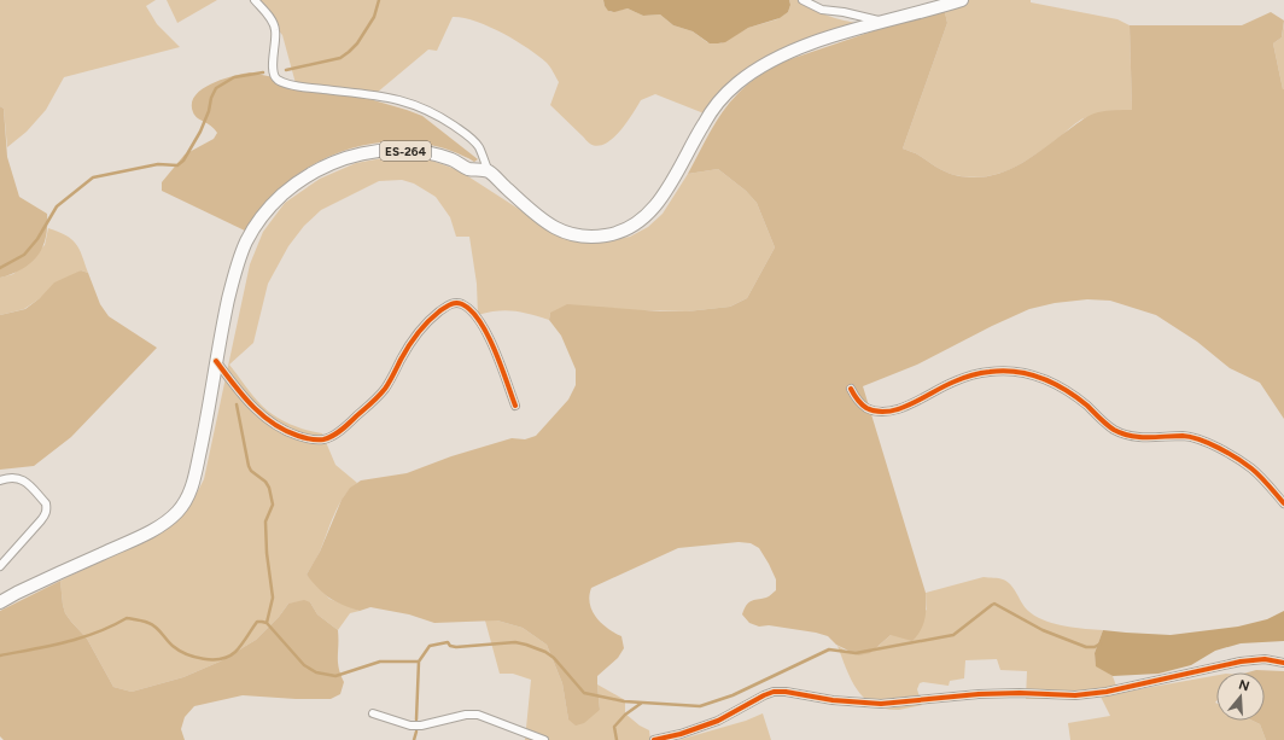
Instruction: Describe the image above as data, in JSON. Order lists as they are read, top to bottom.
{
  "streets": {
    "main road": ["ES-264"]
  },
  "north": "top"
}
